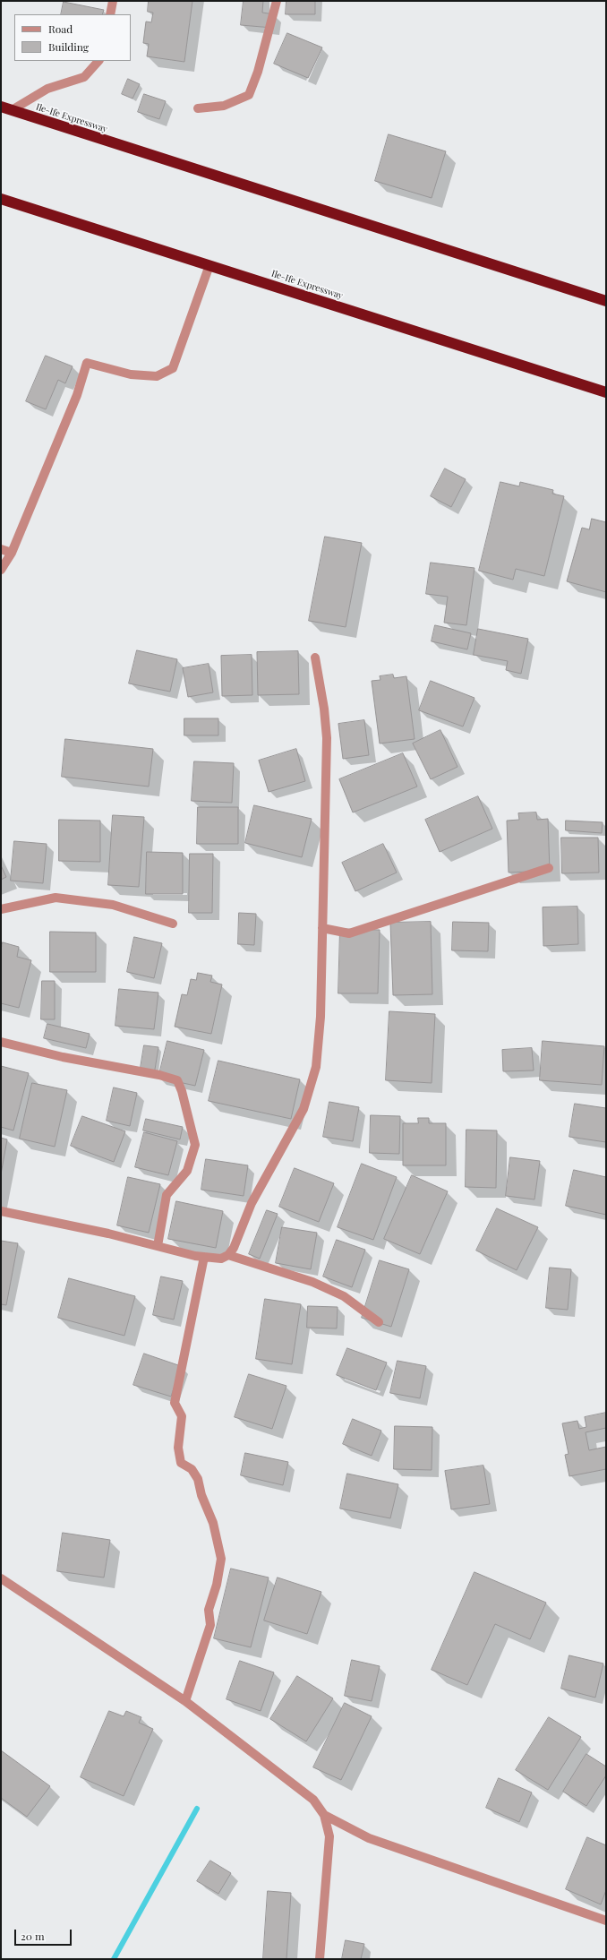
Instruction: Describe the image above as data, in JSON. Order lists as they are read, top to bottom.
{
  "streets": {
    "highway": ["Ile-Ife Expressway"]
  },
  "legend": ["Road", "Building"],
  "scale_bar": "20 m"
}
